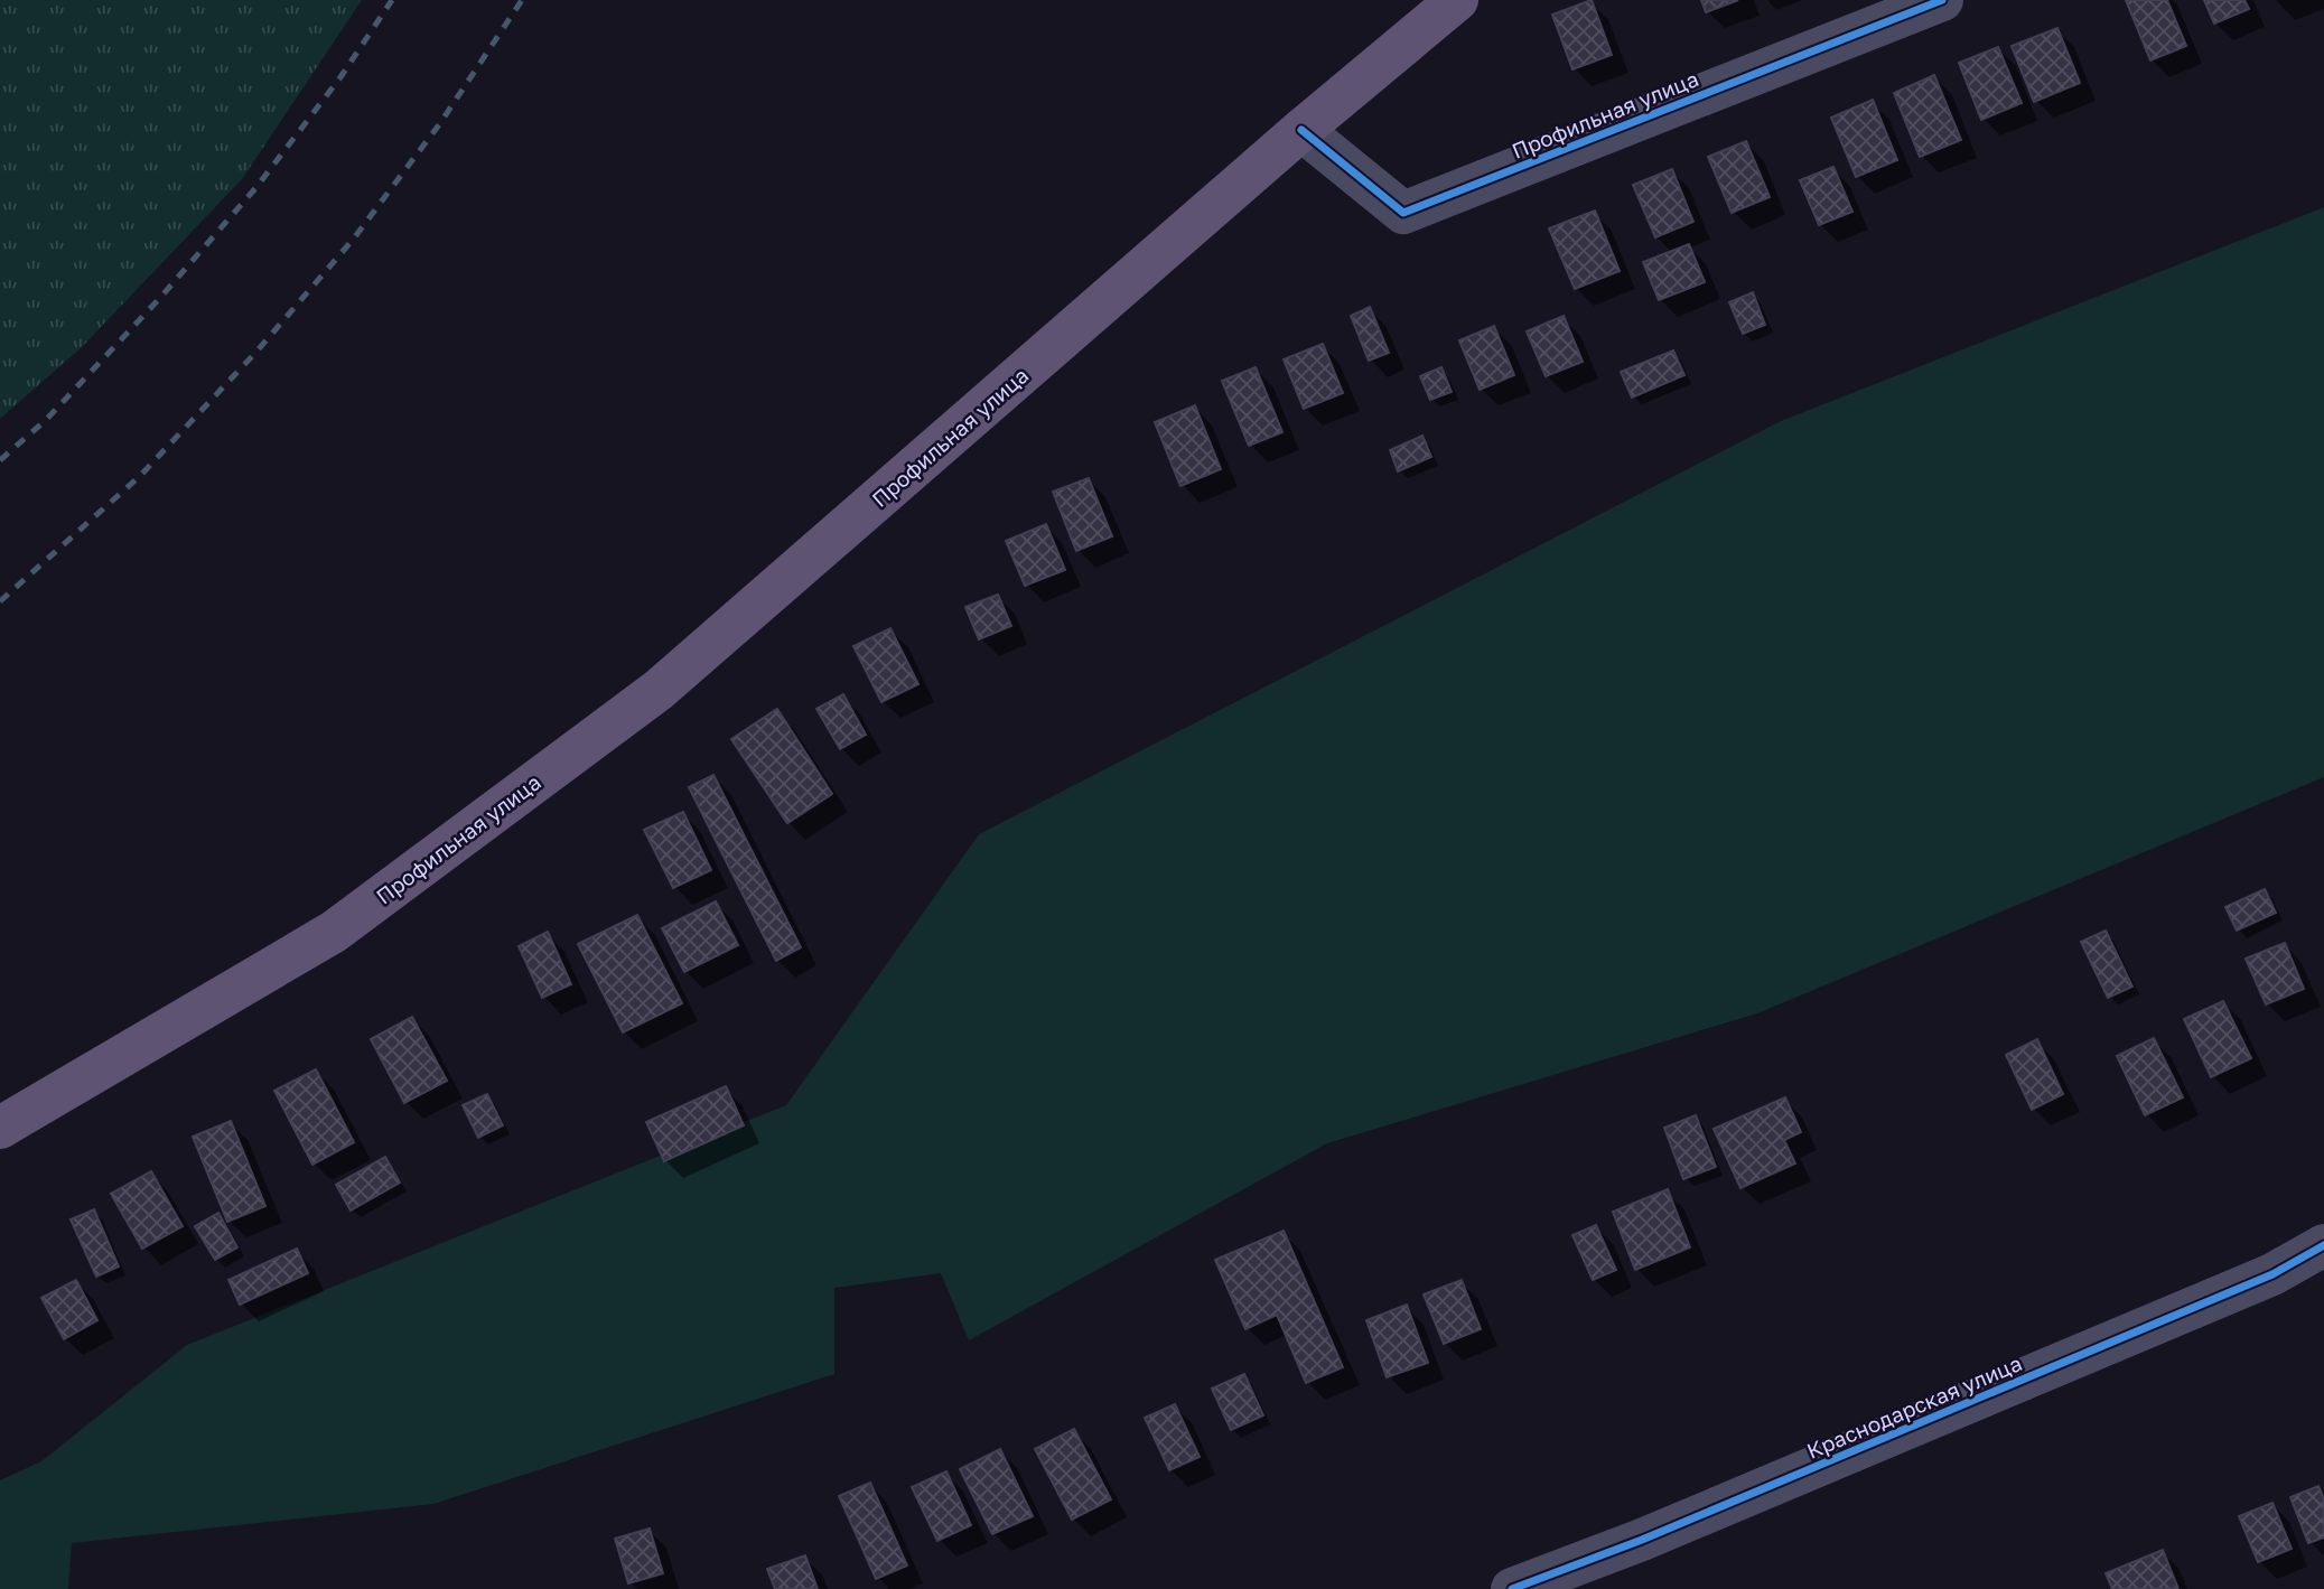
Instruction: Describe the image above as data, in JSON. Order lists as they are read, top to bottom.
{
  "streets": {
    "main road": ["Профильная улица"],
    "street": ["Краснодарская улица"]
  }
}
